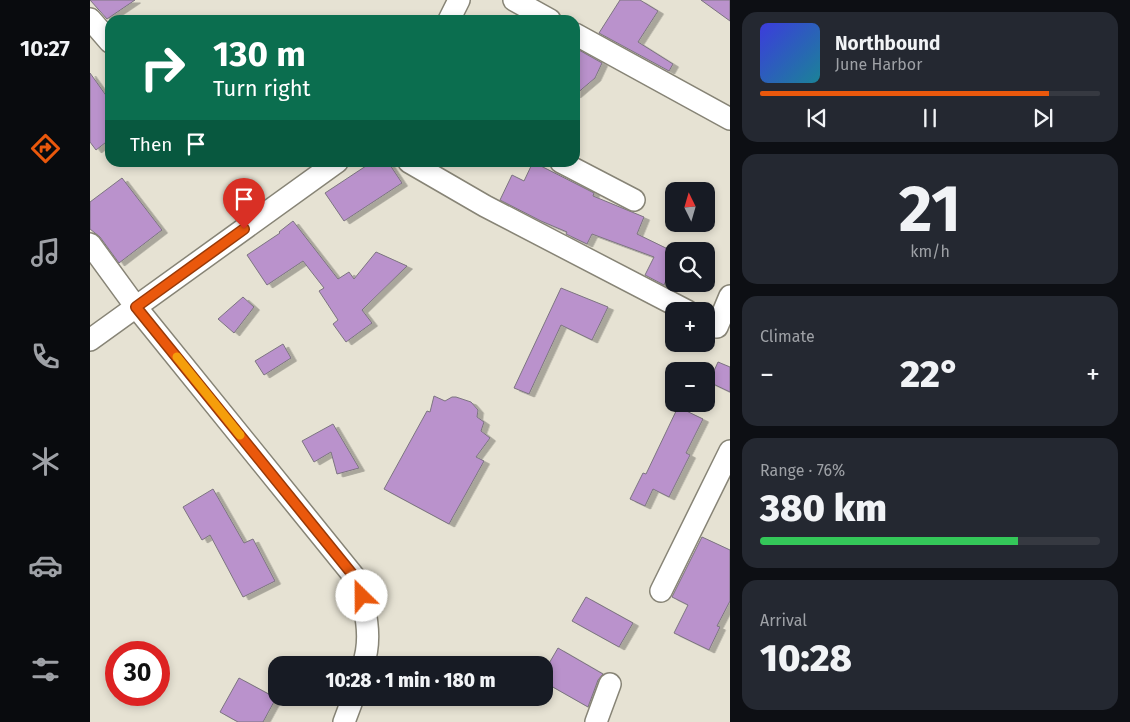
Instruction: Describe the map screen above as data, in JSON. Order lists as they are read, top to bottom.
{
  "north": "top",
  "page": {
    "tabs": "10:27",
    "turn": ["130 m", "Turn right"],
    "song": ["Northbound", "June Harbor"],
    "then": "Then",
    "tile": [
      ["21", "km/h"],
      "Climate",
      ["Range · 76%", "380 km"],
      ["Arrival", "10:28"]
    ],
    "map_buttons": ["+", "−"],
    "heat": ["−", "22°", "+"],
    "limit": "30",
    "trip": "10:28 · 1 min · 180 m"
  }
}
